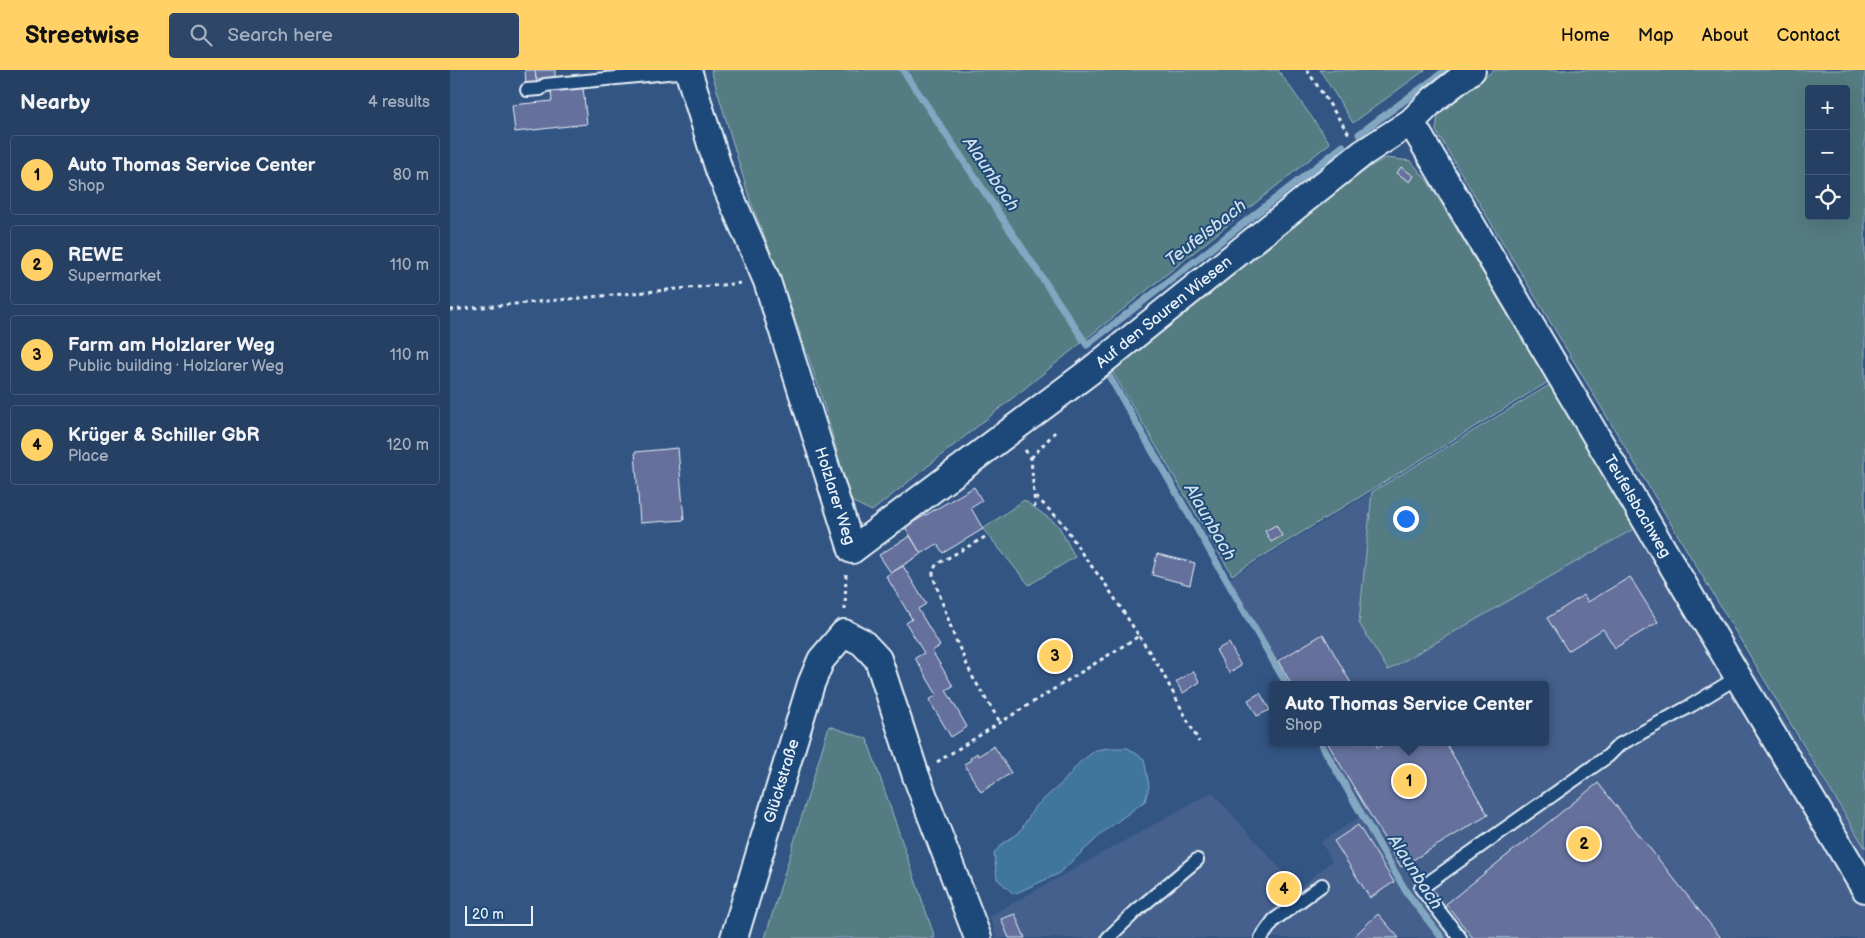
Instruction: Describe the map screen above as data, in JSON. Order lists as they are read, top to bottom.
{
  "streets": {
    "street": [
      "Auf den Sauren Wiesen",
      "Holzlarer Weg",
      "Teufelsbachweg",
      "Glückstraße"
    ]
  },
  "crossings": [
    ["Auf den Sauren Wiesen", "Holzlarer Weg"],
    ["Auf den Sauren Wiesen", "Teufelsbachweg"],
    ["Holzlarer Weg", "Glückstraße"]
  ],
  "water": ["Alaunbach", "Teufelsbach"],
  "scale_bar": "20 m",
  "page": {
    "header": "Streetwise",
    "search": "Search here",
    "nav": [
      "Home",
      "Map",
      "About",
      "Contact"
    ],
    "heading": ["Nearby", "4 results"],
    "map_buttons": ["+", "−"],
    "list": [
      {
        "mark": "1",
        "name": "Auto Thomas Service Center",
        "note": "Shop",
        "value": "80 m"
      },
      {
        "mark": "2",
        "name": "REWE",
        "note": "Supermarket",
        "value": "110 m"
      },
      {
        "mark": "3",
        "name": "Farm am Holzlarer Weg",
        "note": "Public building · Holzlarer Weg",
        "value": "110 m"
      },
      {
        "mark": "4",
        "name": "Krüger & Schiller GbR",
        "note": "Place",
        "value": "120 m"
      }
    ],
    "pins": [
      "3",
      "1",
      "2",
      "4"
    ],
    "popup": ["Auto Thomas Service Center", "Shop"],
    "scale": "20 m"
  }
}
